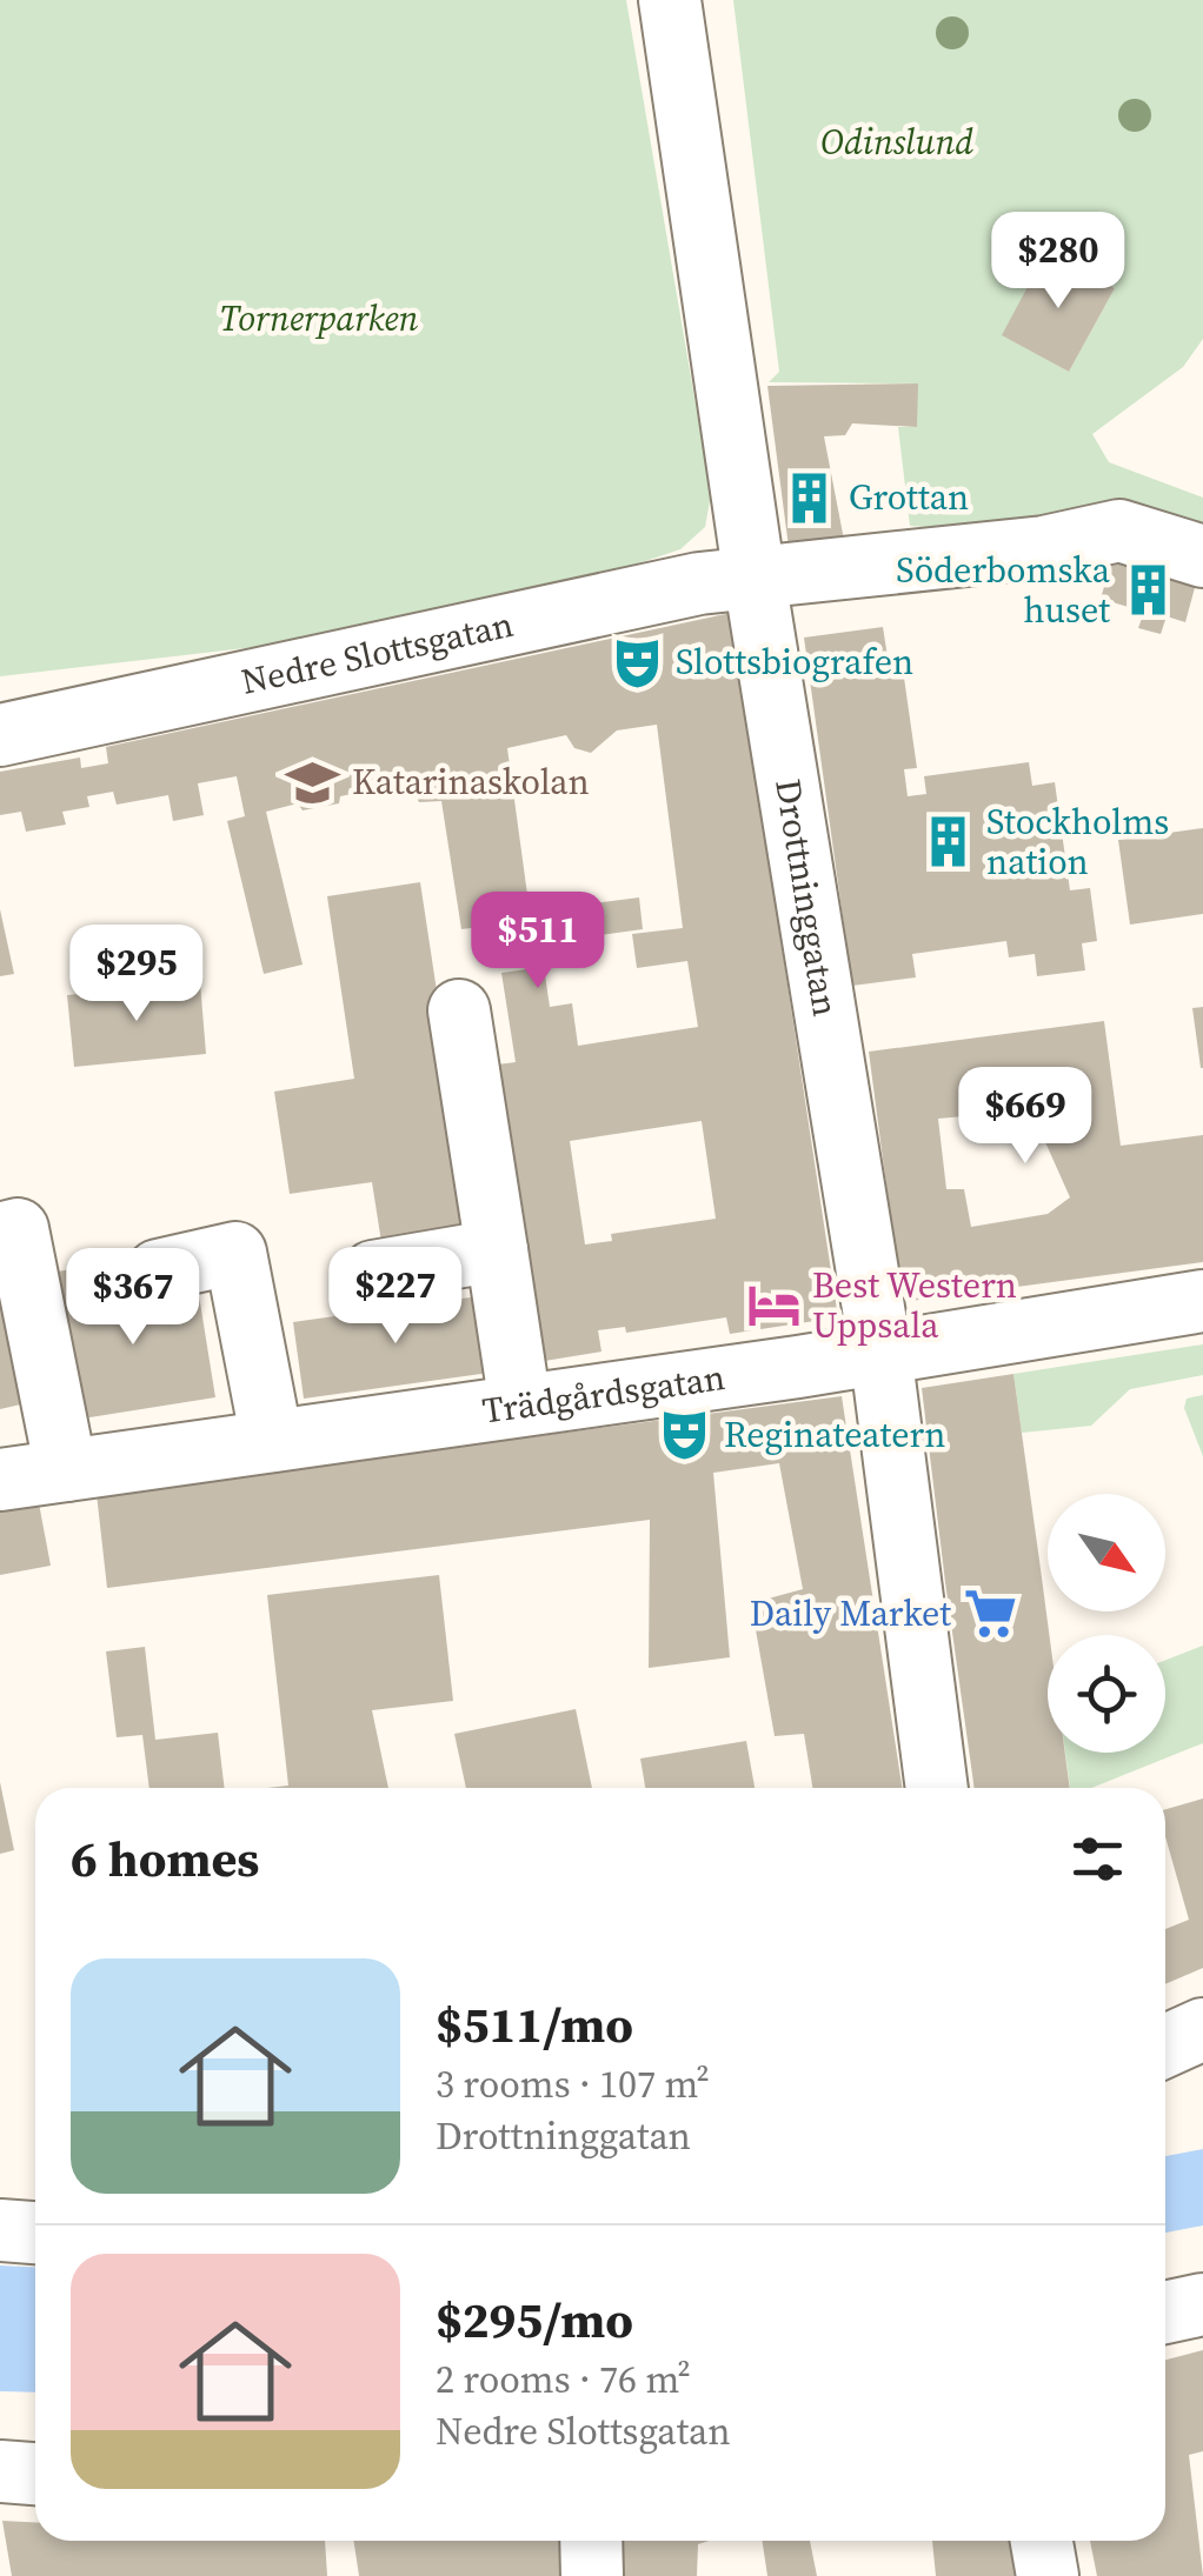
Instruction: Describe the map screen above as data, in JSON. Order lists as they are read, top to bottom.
{
  "streets": {
    "street": ["Nedre Slottsgatan", "Drottninggatan", "Trädgårdsgatan"]
  },
  "crossings": [
    ["Nedre Slottsgatan", "Drottninggatan"],
    ["Drottninggatan", "Trädgårdsgatan"]
  ],
  "parks": ["Odinslund", "Tornerparken"],
  "places": {
    "building": ["Grottan", "Söderbomska huset", "Stockholms nation"],
    "theatre": ["Slottsbiografen", "Reginateatern"],
    "school or university": ["Katarinaskolan"],
    "hotel": ["Best Western Uppsala"],
    "supermarket": ["Daily Market"]
  },
  "north": "bottom right",
  "page": {
    "price": [
      "$280",
      "$511",
      "$295",
      "$669",
      "$227",
      "$367"
    ],
    "heading": "6 homes",
    "list": [
      {
        "name": "$511/mo",
        "note": "3 rooms · 107 m² · Drottninggatan"
      },
      {
        "name": "$295/mo",
        "note": "2 rooms · 76 m² · Nedre Slottsgatan"
      }
    ]
  }
}
